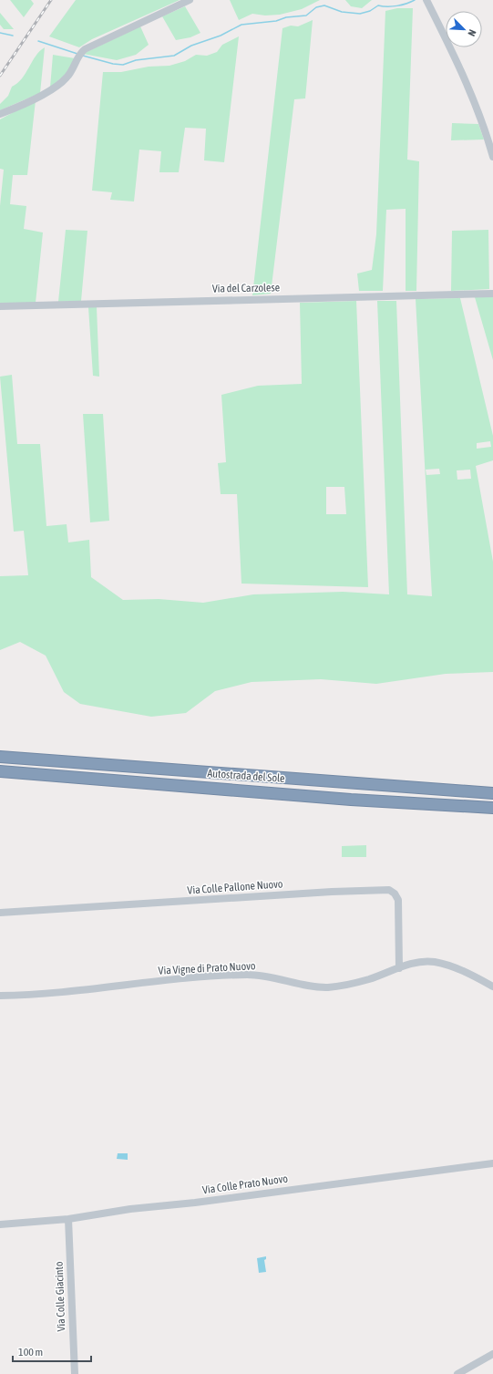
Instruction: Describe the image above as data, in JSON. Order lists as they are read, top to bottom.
{
  "streets": {
    "highway": ["Autostrada del Sole"],
    "street": [
      "Via del Carzolese",
      "Via Colle Pallone Nuovo",
      "Via Vigne di Prato Nuovo",
      "Via Colle Prato Nuovo",
      "Via Colle Giacinto"
    ]
  },
  "crossings": [
    ["Via Colle Pallone Nuovo", "Via Vigne di Prato Nuovo"],
    ["Via Colle Prato Nuovo", "Via Colle Giacinto"]
  ],
  "scale_bar": "100 m",
  "north": "bottom right"
}
